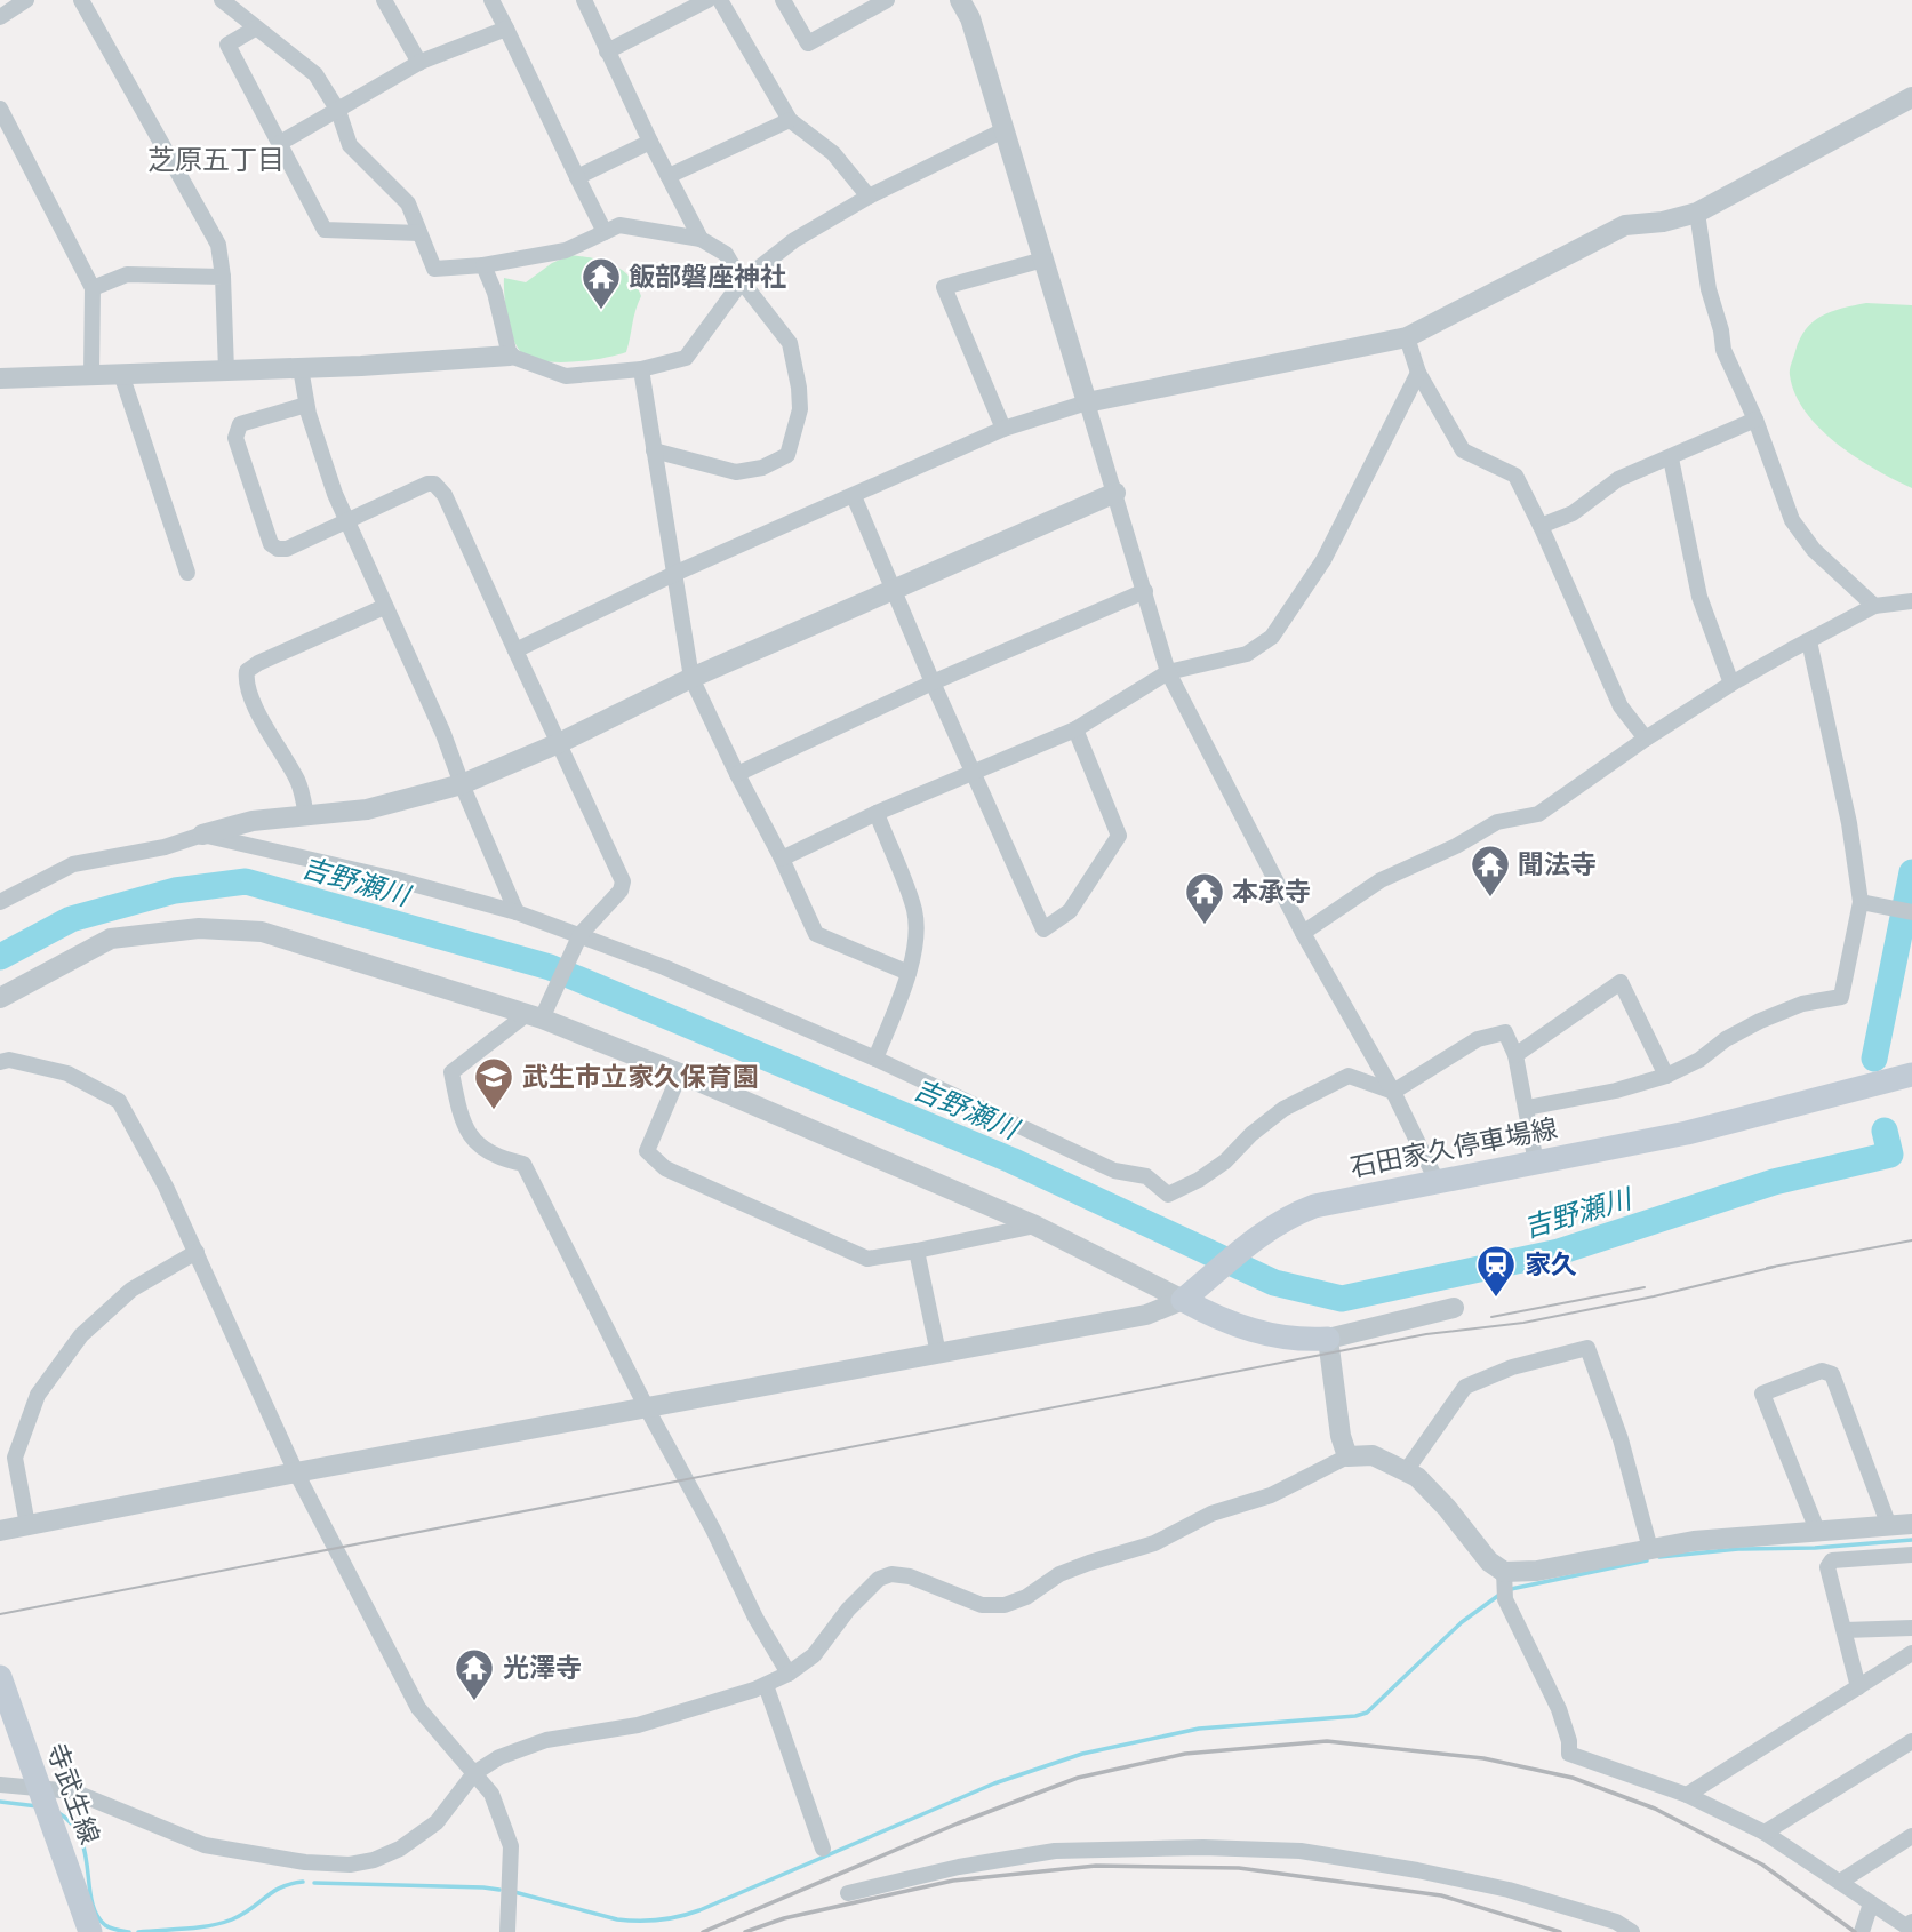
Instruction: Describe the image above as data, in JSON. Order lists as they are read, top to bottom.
{
  "streets": {
    "main road": ["石田家久停車場線", "寺武生線"]
  },
  "districts": ["芝原五丁目"],
  "water": ["吉野瀬川"],
  "places": {
    "temple": [
      "飯部磐座神社",
      "聞法寺",
      "本承寺",
      "光澤寺"
    ],
    "school or university": ["武生市立家久保育園"],
    "station": ["家久"]
  }
}
